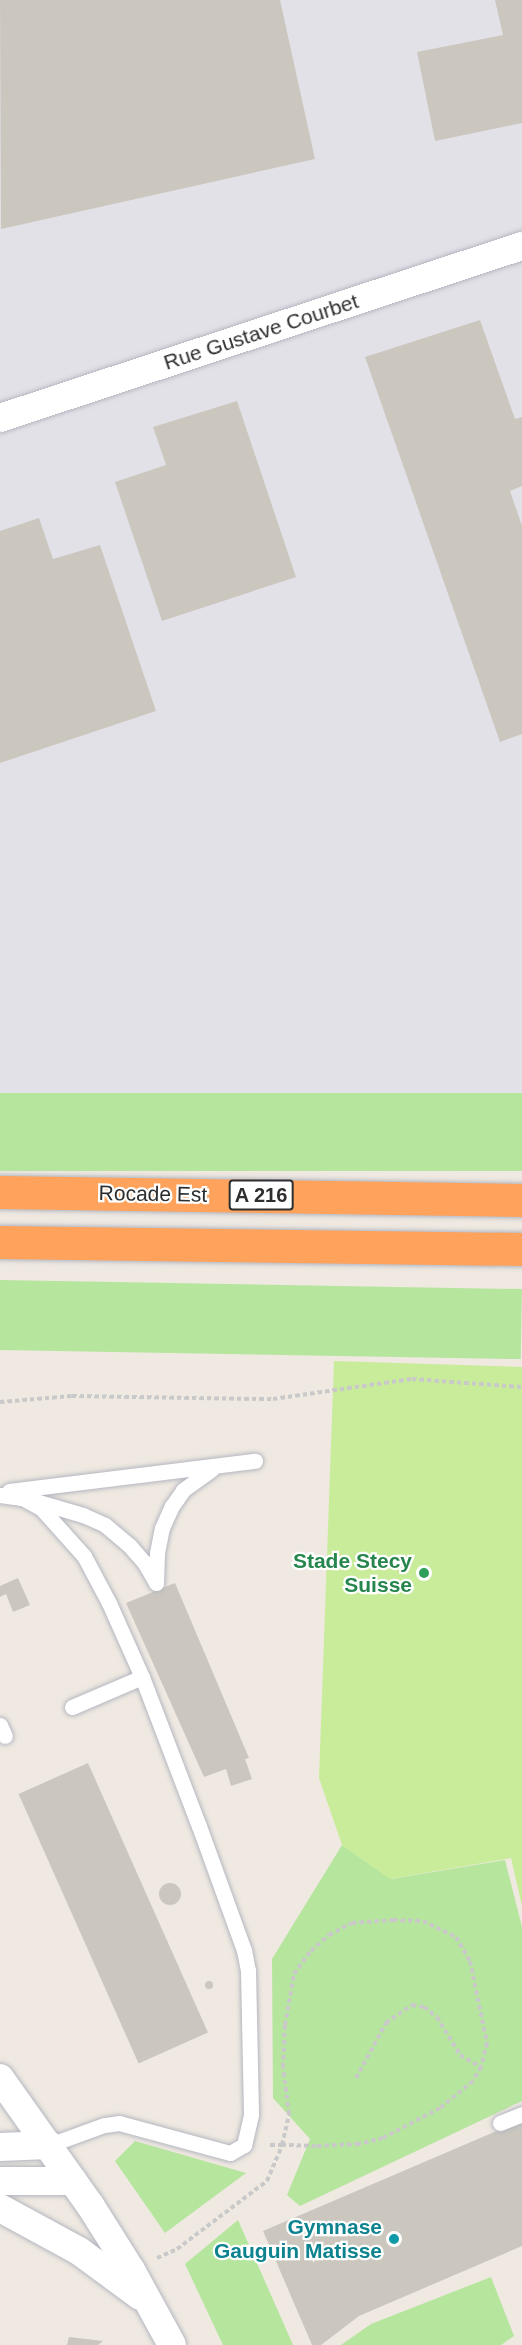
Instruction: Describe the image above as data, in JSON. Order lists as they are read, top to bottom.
{
  "streets": {
    "highway": ["Rocade Est", "A 216"],
    "street": ["Rue Gustave Courbet"]
  },
  "places": ["Stade Stecy Suisse", "Gymnase Gauguin Matisse"]
}
